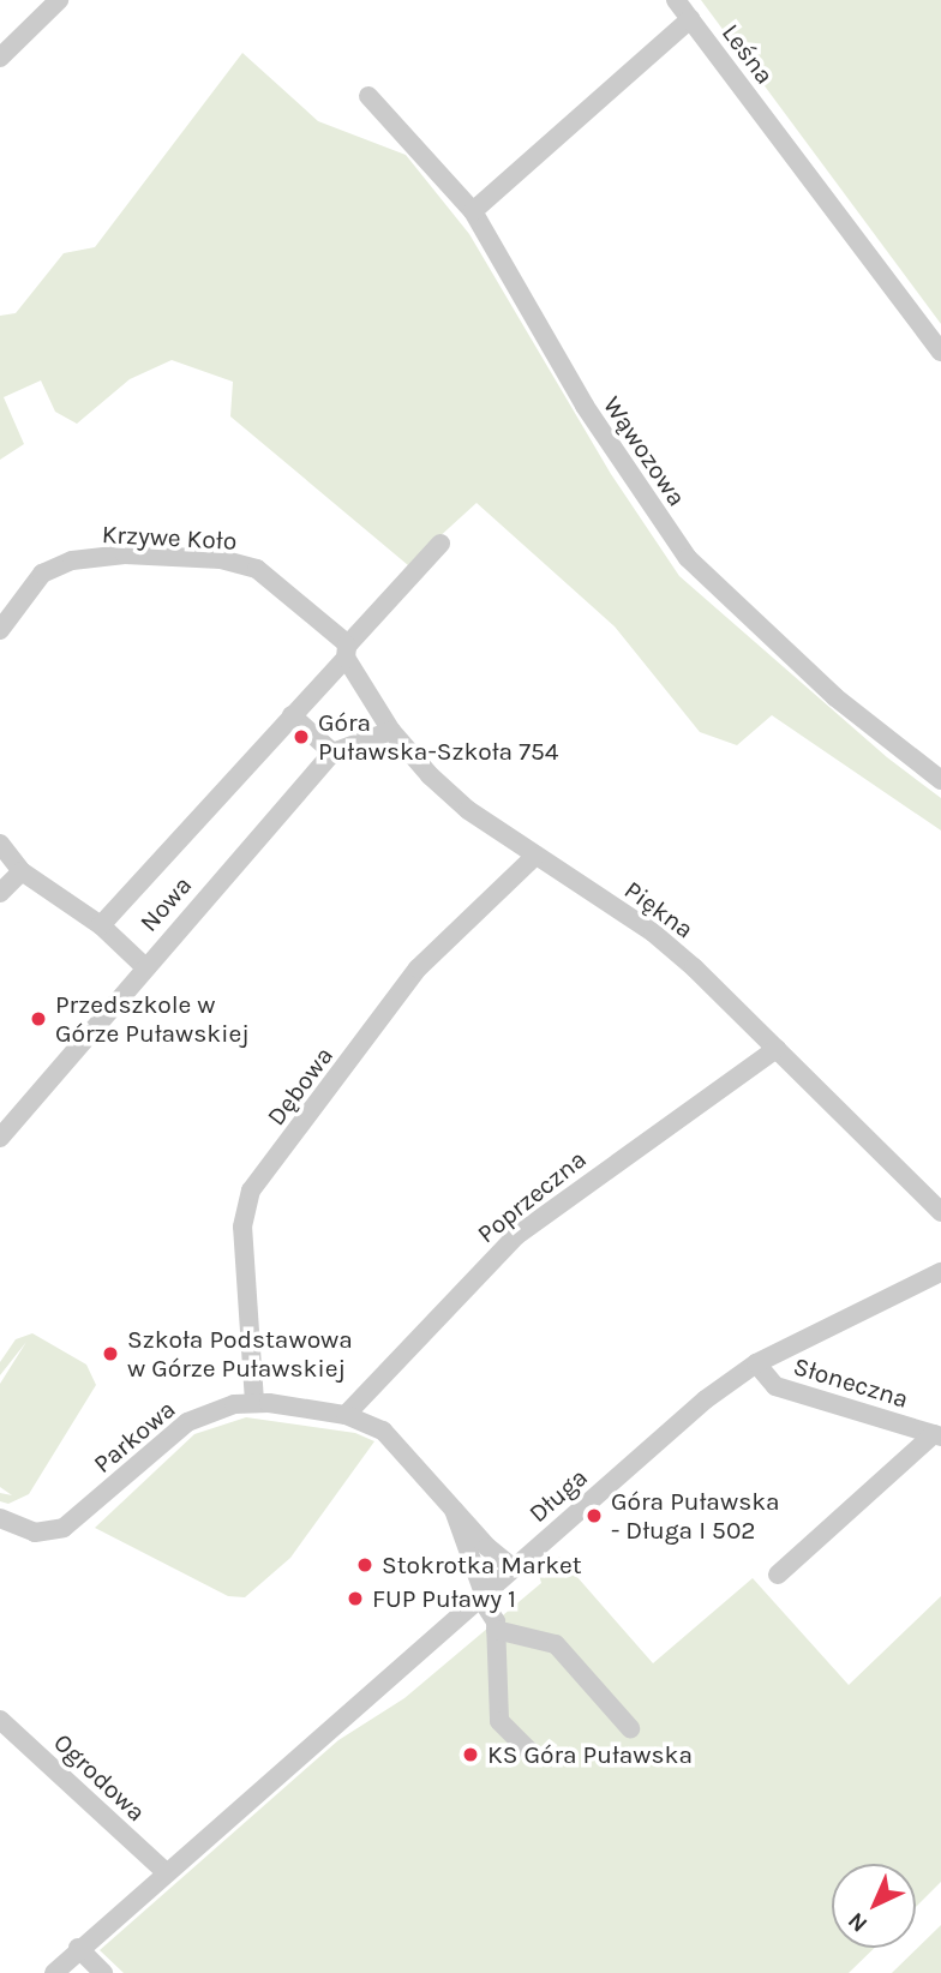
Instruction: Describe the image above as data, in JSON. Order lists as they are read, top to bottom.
{
  "streets": {
    "street": [
      "Leśna",
      "Wąwozowa",
      "Krzywe Koło",
      "Nowa",
      "Piękna",
      "Dębowa",
      "Poprzeczna",
      "Słoneczna",
      "Parkowa",
      "Długa",
      "Ogrodowa"
    ]
  },
  "crossings": [
    ["Leśna", "Wąwozowa"],
    ["Krzywe Koło", "Piękna"],
    ["Nowa", "Piękna"],
    ["Piękna", "Dębowa"],
    ["Piękna", "Poprzeczna"],
    ["Dębowa", "Parkowa"],
    ["Poprzeczna", "Parkowa"],
    ["Słoneczna", "Długa"],
    ["Parkowa", "Długa"],
    ["Długa", "Ogrodowa"]
  ],
  "places": [
    "Góra Puławska-Szkoła 754",
    "Przedszkole w Górze Puławskiej",
    "Szkoła Podstawowa w Górze Puławskiej",
    "Góra Puławska - Długa I 502",
    "Stokrotka Market",
    "FUP Puławy 1",
    "KS Góra Puławska"
  ],
  "north": "bottom left"
}
